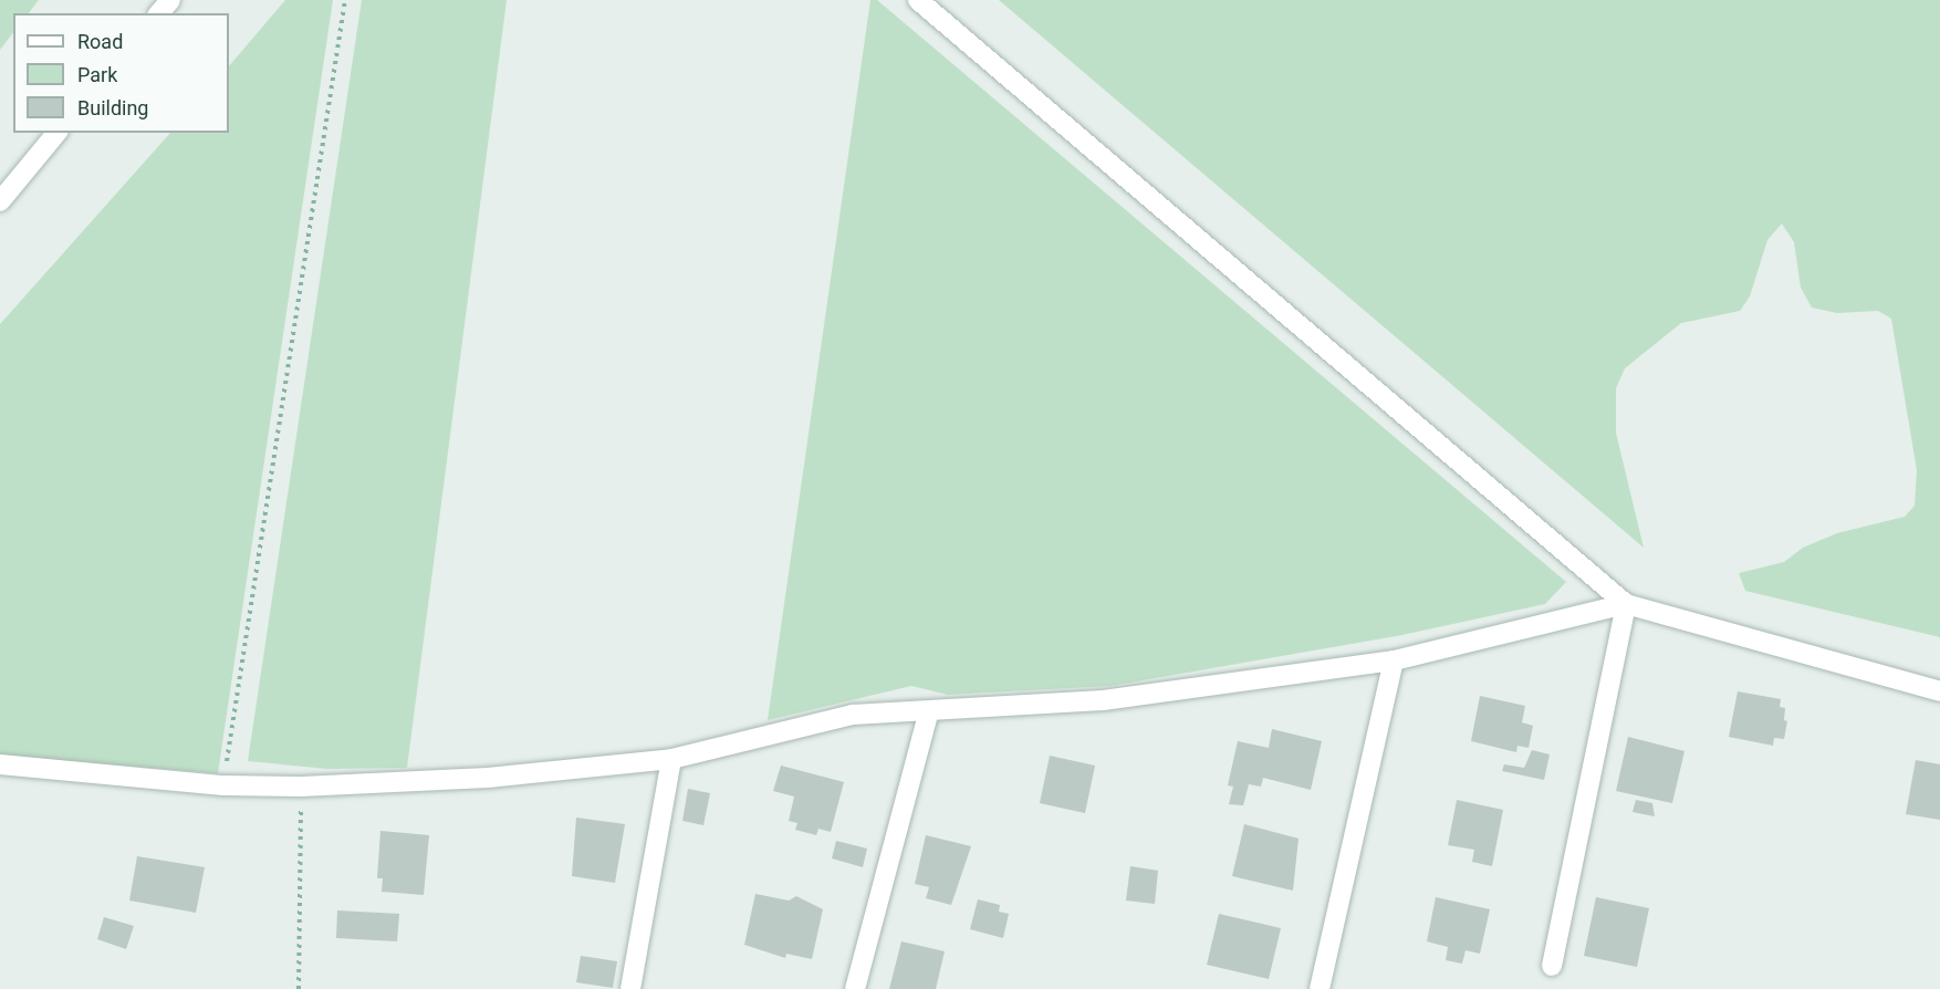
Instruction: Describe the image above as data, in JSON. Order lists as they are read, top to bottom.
{
  "legend": ["Road", "Park", "Building"]
}
